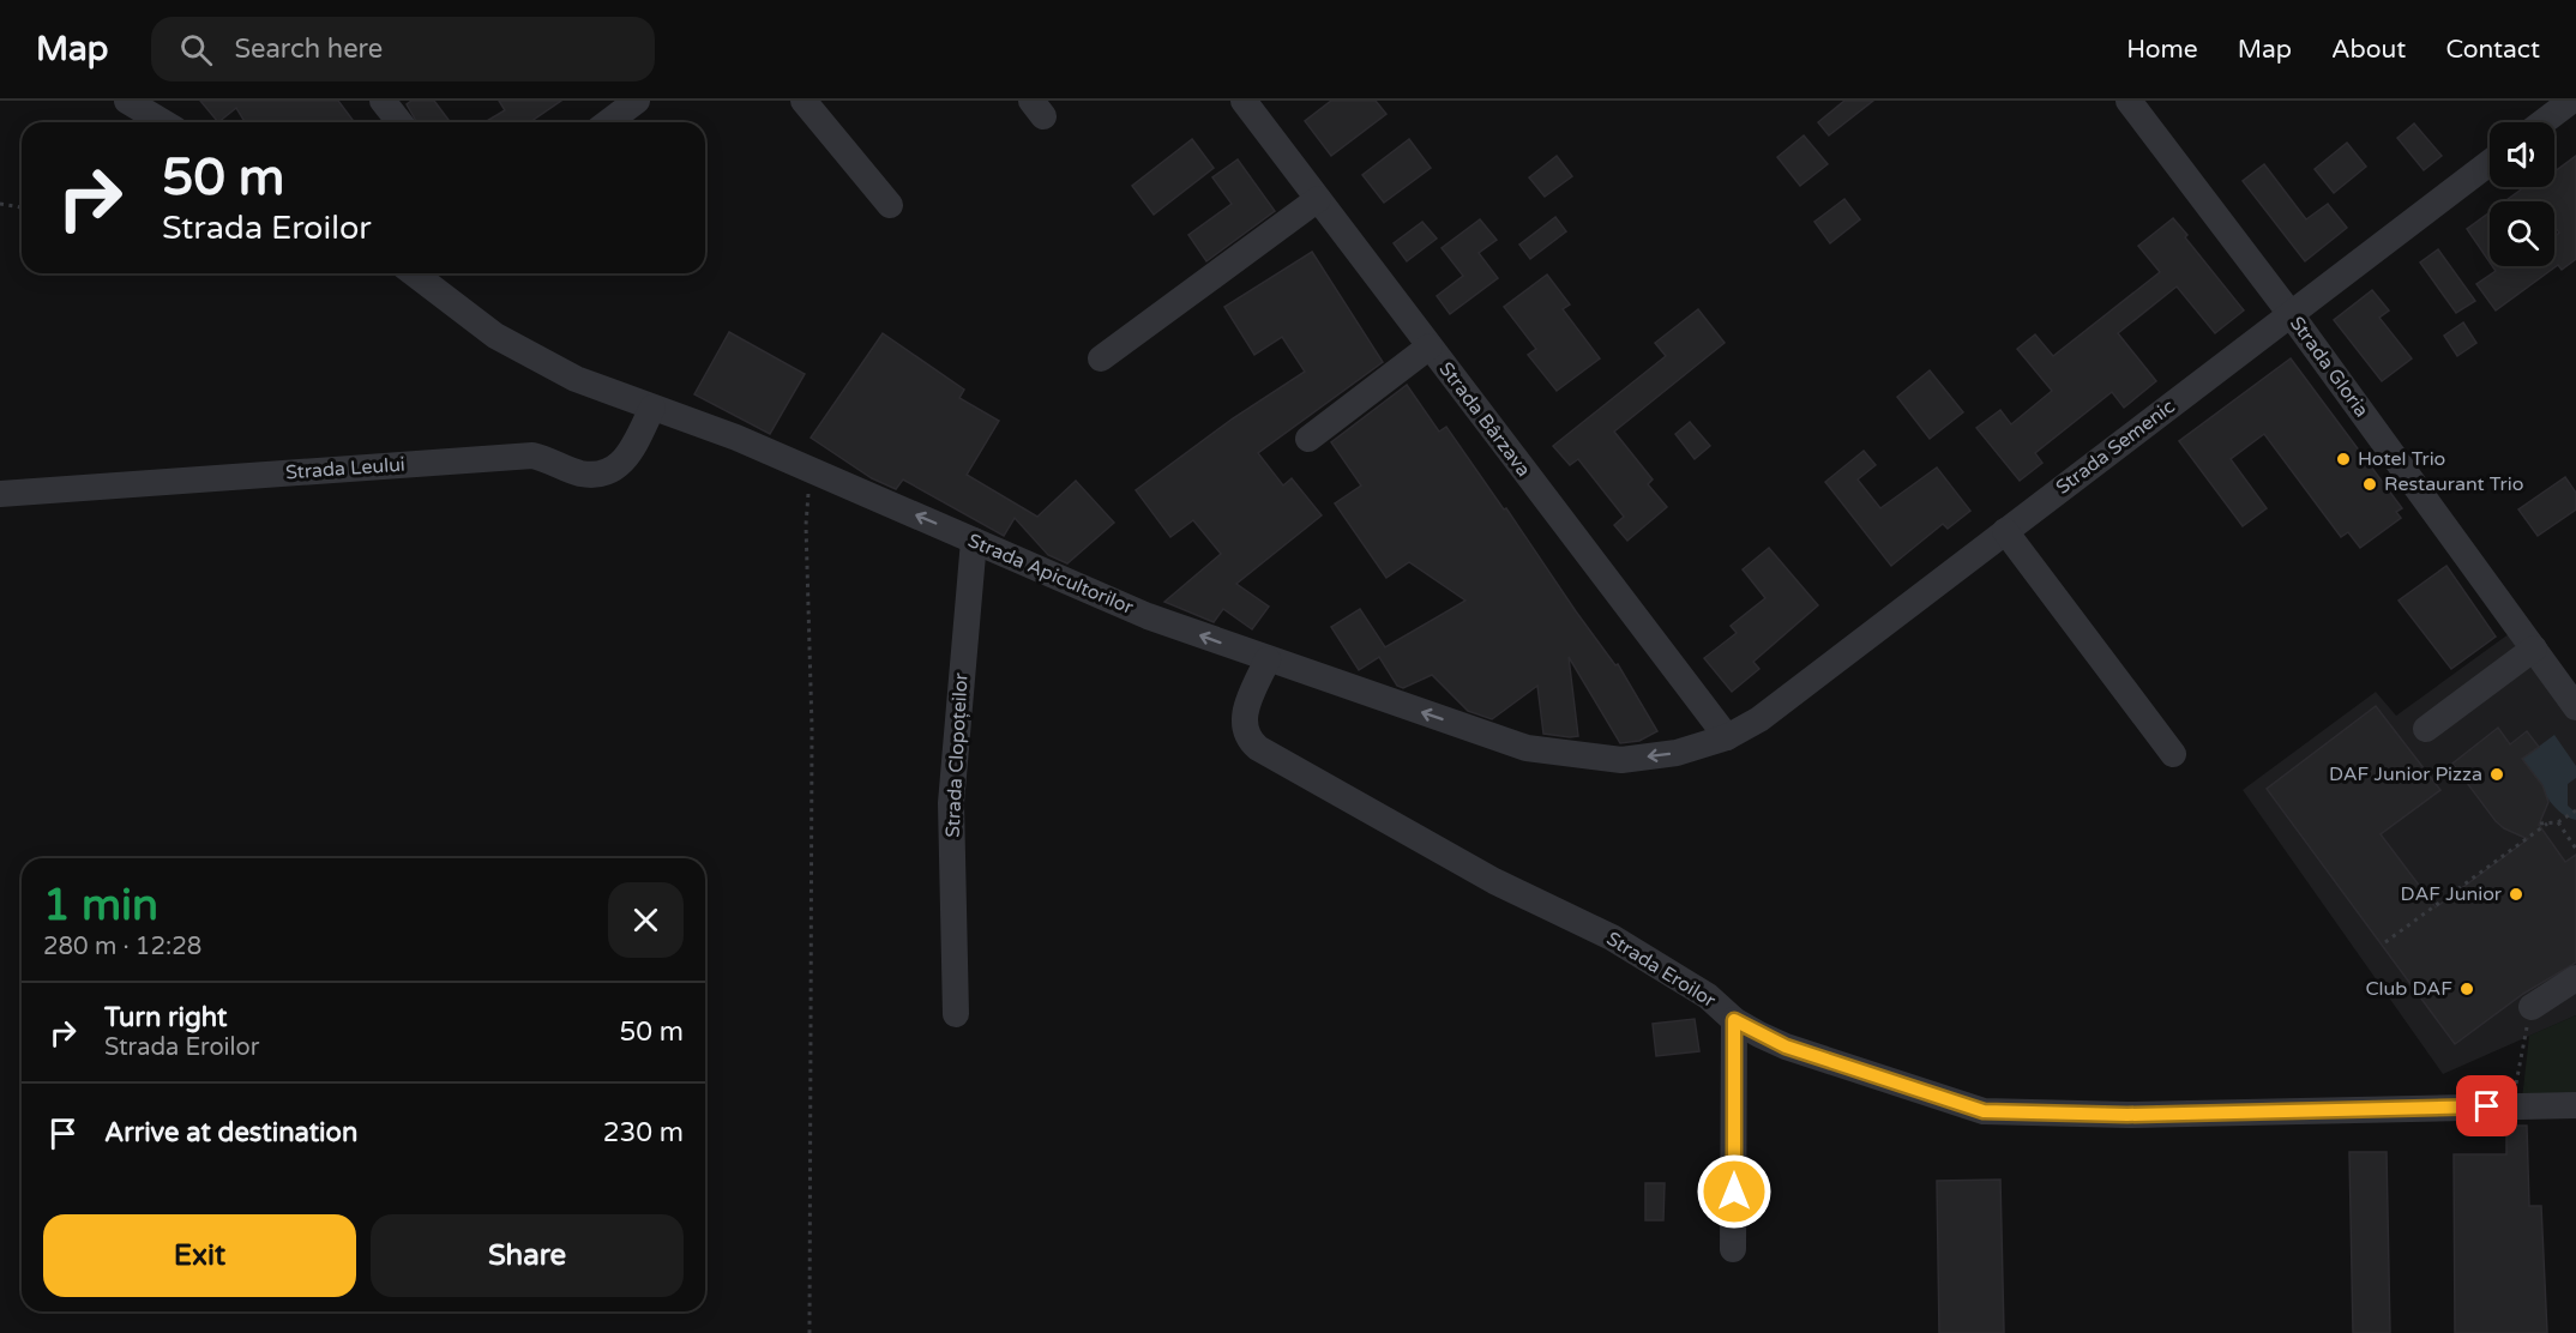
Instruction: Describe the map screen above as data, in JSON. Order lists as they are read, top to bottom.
{
  "streets": {
    "street": [
      "Strada Gloria",
      "Strada Bârzava",
      "Strada Semenic",
      "Strada Leului",
      "Strada Apicultorilor",
      "Strada Clopoțeilor",
      "Strada Eroilor"
    ]
  },
  "crossings": [
    ["Strada Gloria", "Strada Semenic"],
    ["Strada Bârzava", "Strada Semenic"],
    ["Strada Bârzava", "Strada Apicultorilor"],
    ["Strada Semenic", "Strada Apicultorilor"],
    ["Strada Leului", "Strada Apicultorilor"],
    ["Strada Apicultorilor", "Strada Clopoțeilor"],
    ["Strada Apicultorilor", "Strada Eroilor"]
  ],
  "one_way": ["Strada Apicultorilor"],
  "places": [
    "Hotel Trio",
    "Restaurant Trio",
    "DAF Junior Pizza",
    "DAF Junior",
    "Club DAF"
  ],
  "page": {
    "header": "Map",
    "search": "Search here",
    "nav": [
      "Home",
      "Map",
      "About",
      "Contact"
    ],
    "turn": ["50 m", "Strada Eroilor"],
    "heading": ["1 min", "280 m · 12:28"],
    "list": [
      {
        "name": "Turn right",
        "note": "Strada Eroilor",
        "value": "50 m"
      },
      {
        "name": "Arrive at destination",
        "value": "230 m"
      }
    ],
    "buttons": ["Exit", "Share"]
  }
}
